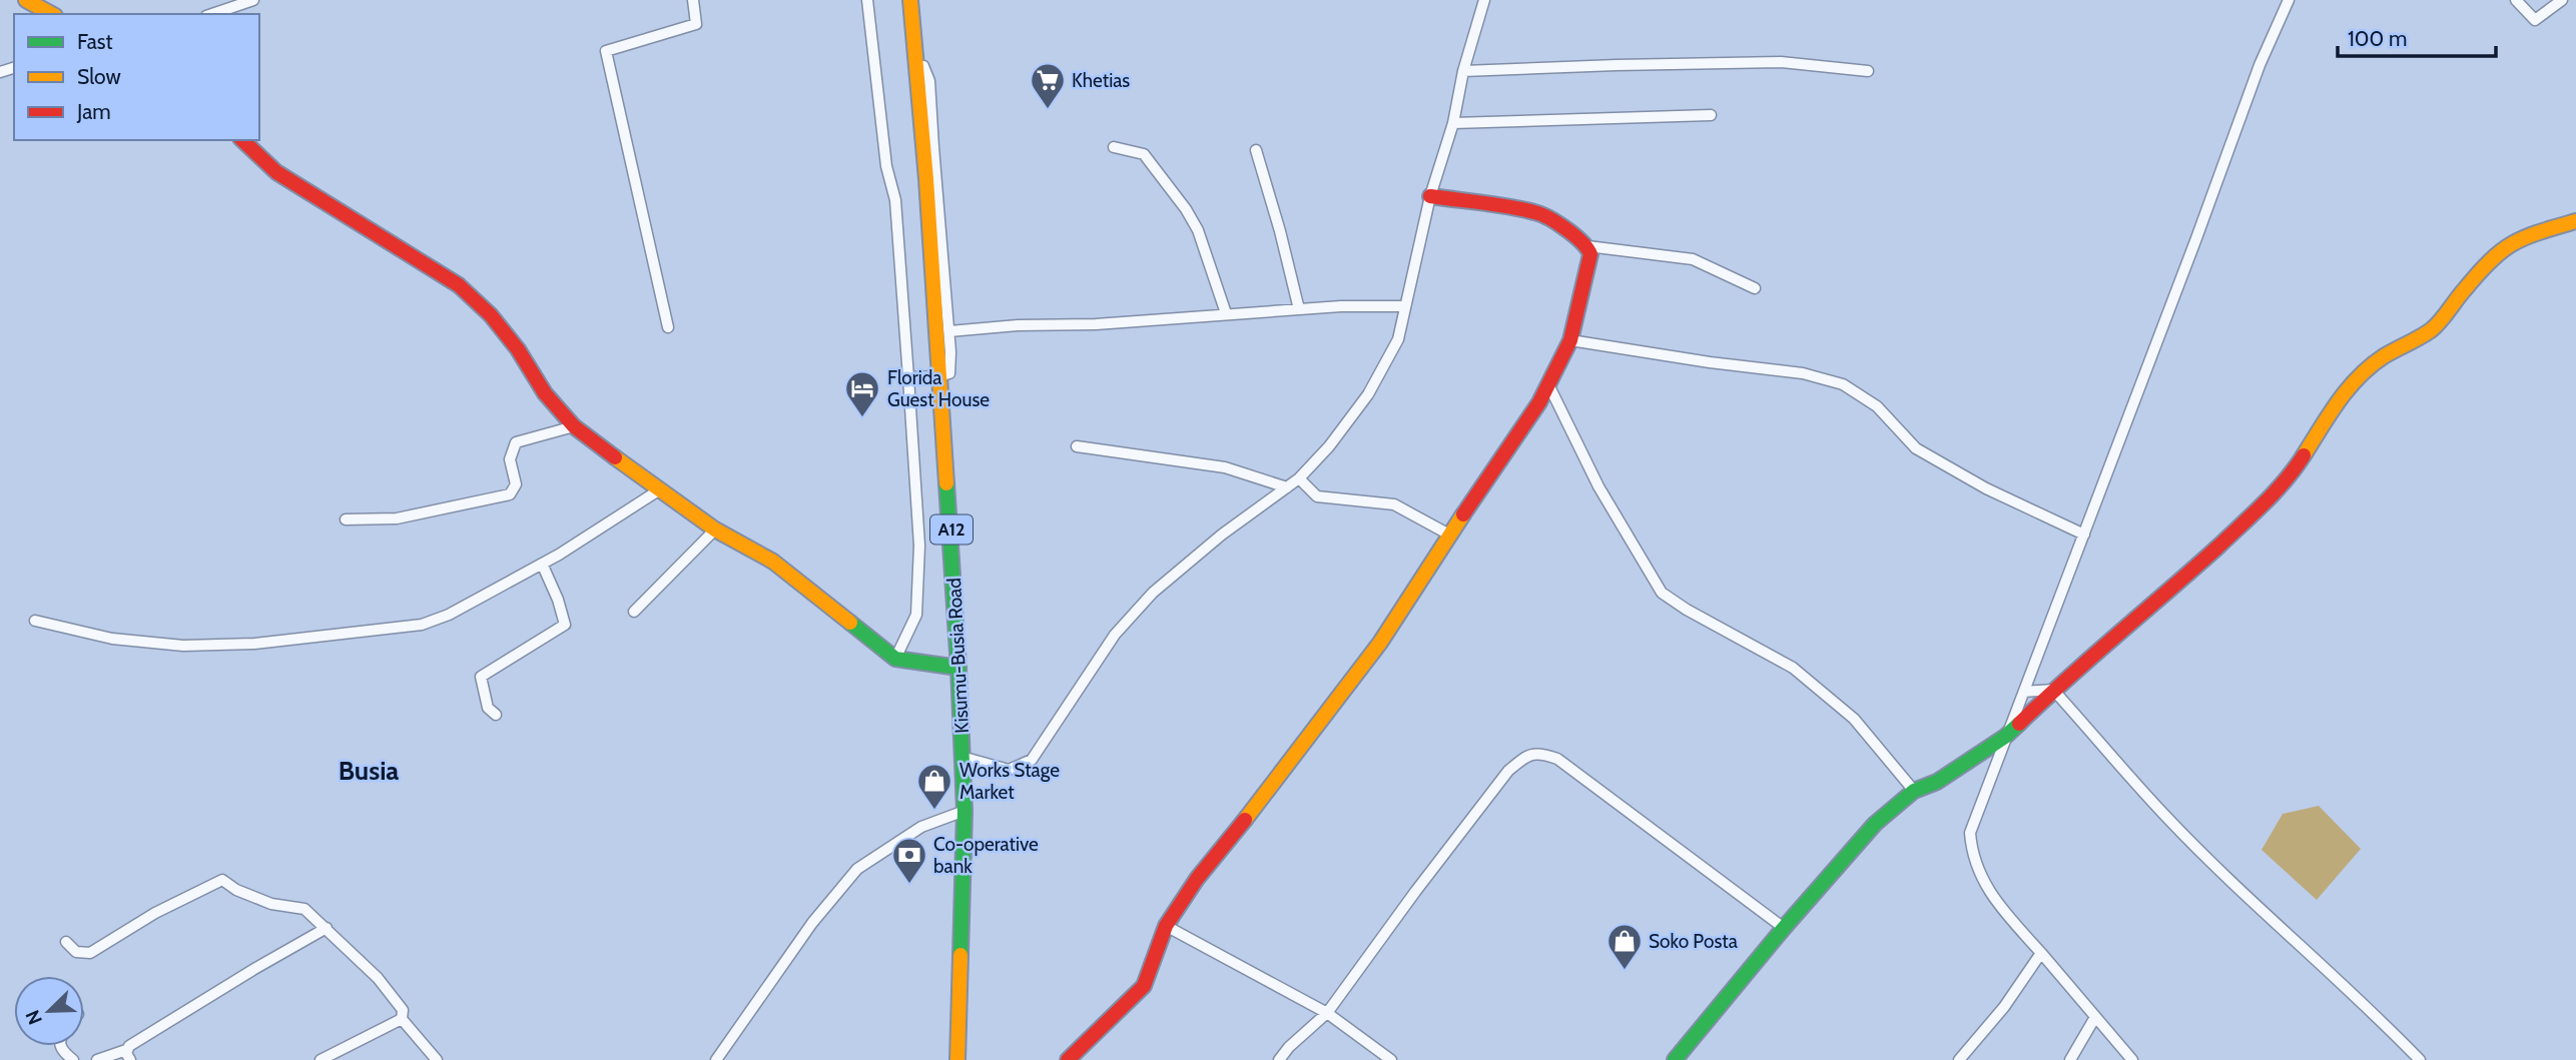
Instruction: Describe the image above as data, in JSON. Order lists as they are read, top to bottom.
{
  "streets": {
    "main road": ["A12", "Kisumu-Busia Road"]
  },
  "districts": ["Busia"],
  "places": {
    "supermarket": ["Khetias"],
    "hotel": ["Florida Guest House"],
    "shop": ["Works Stage Market", "Soko Posta"],
    "bank": ["Co-operative bank"]
  },
  "legend": ["Fast", "Slow", "Jam"],
  "scale_bar": "100 m",
  "north": "bottom left"
}
